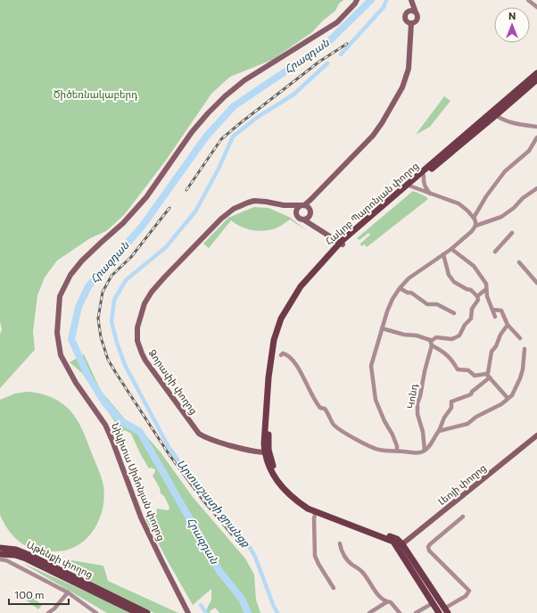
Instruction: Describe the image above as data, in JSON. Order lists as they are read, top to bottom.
{
  "streets": {
    "main road": ["Հակոբ Պարոնյան փողոց", "Աթենքի փողոց"],
    "street": [
      "Ձորափի փողոց",
      "Կոնդ",
      "Նիկիտա Սիմոնյան փողոց",
      "Լեոյի փողոց"
    ]
  },
  "crossings": [
    ["Հակոբ Պարոնյան փողոց", "Ձորափի փողոց"],
    ["Հակոբ Պարոնյան փողոց", "Լեոյի փողոց"]
  ],
  "water": ["Հրազդան", "Արտաշատի ջրանցք"],
  "parks": ["Ծիծեռնակաբերդ"],
  "scale_bar": "100 m",
  "north": "top"
}
